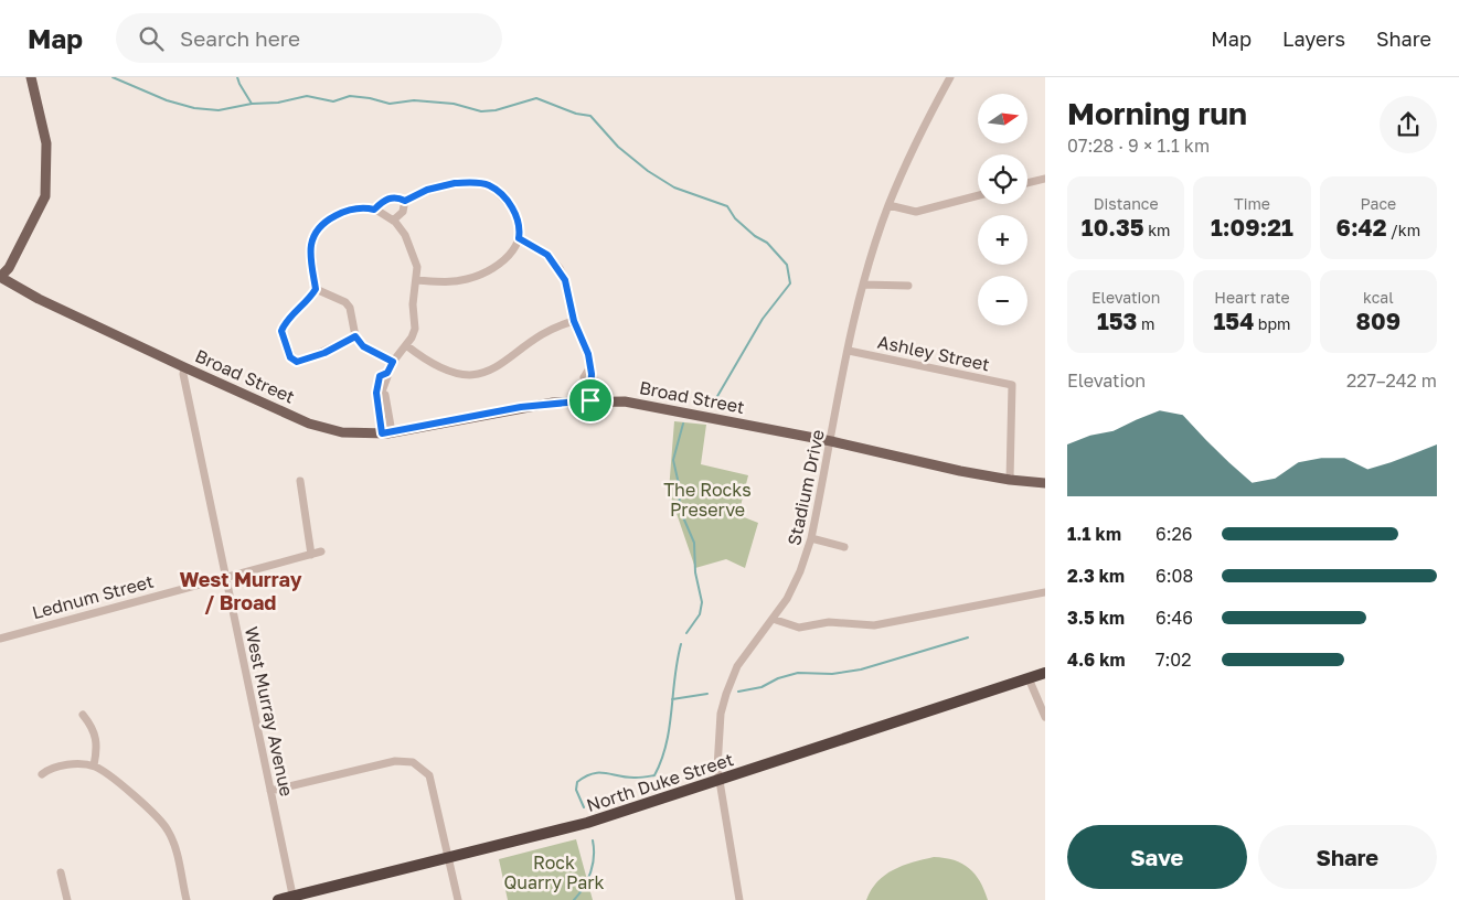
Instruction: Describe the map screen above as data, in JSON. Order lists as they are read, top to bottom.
{
  "streets": {
    "highway": ["North Duke Street"],
    "main road": ["Broad Street"],
    "street": [
      "Ashley Street",
      "Stadium Drive",
      "Lednum Street",
      "West Murray Avenue"
    ]
  },
  "crossings": [
    ["Ashley Street", "Broad Street"],
    ["Ashley Street", "Stadium Drive"],
    ["Broad Street", "Stadium Drive"],
    ["Broad Street", "West Murray Avenue"],
    ["Stadium Drive", "North Duke Street"],
    ["Lednum Street", "West Murray Avenue"],
    ["West Murray Avenue", "North Duke Street"]
  ],
  "districts": ["West Murray / Broad"],
  "parks": ["The Rocks Preserve", "Rock Quarry Park"],
  "north": "right",
  "page": {
    "header": "Map",
    "search": "Search here",
    "nav": ["Map", "Layers", "Share"],
    "heading": ["Morning run", "07:28 · 9 × 1.1 km"],
    "map_buttons": ["+", "−"],
    "stats": [
      ["Distance", "10.35 km"],
      ["Time", "1:09:21"],
      ["Pace", "6:42 /km"],
      ["Elevation", "153 m"],
      ["Heart rate", "154 bpm"],
      ["kcal", "809"]
    ],
    "chart": ["Elevation", "227–242 m"],
    "list": [
      {
        "name": "1.1 km",
        "note": "6:26"
      },
      {
        "name": "2.3 km",
        "note": "6:08"
      },
      {
        "name": "3.5 km",
        "note": "6:46"
      },
      {
        "name": "4.6 km",
        "note": "7:02"
      }
    ],
    "buttons": ["Save", "Share"]
  }
}
